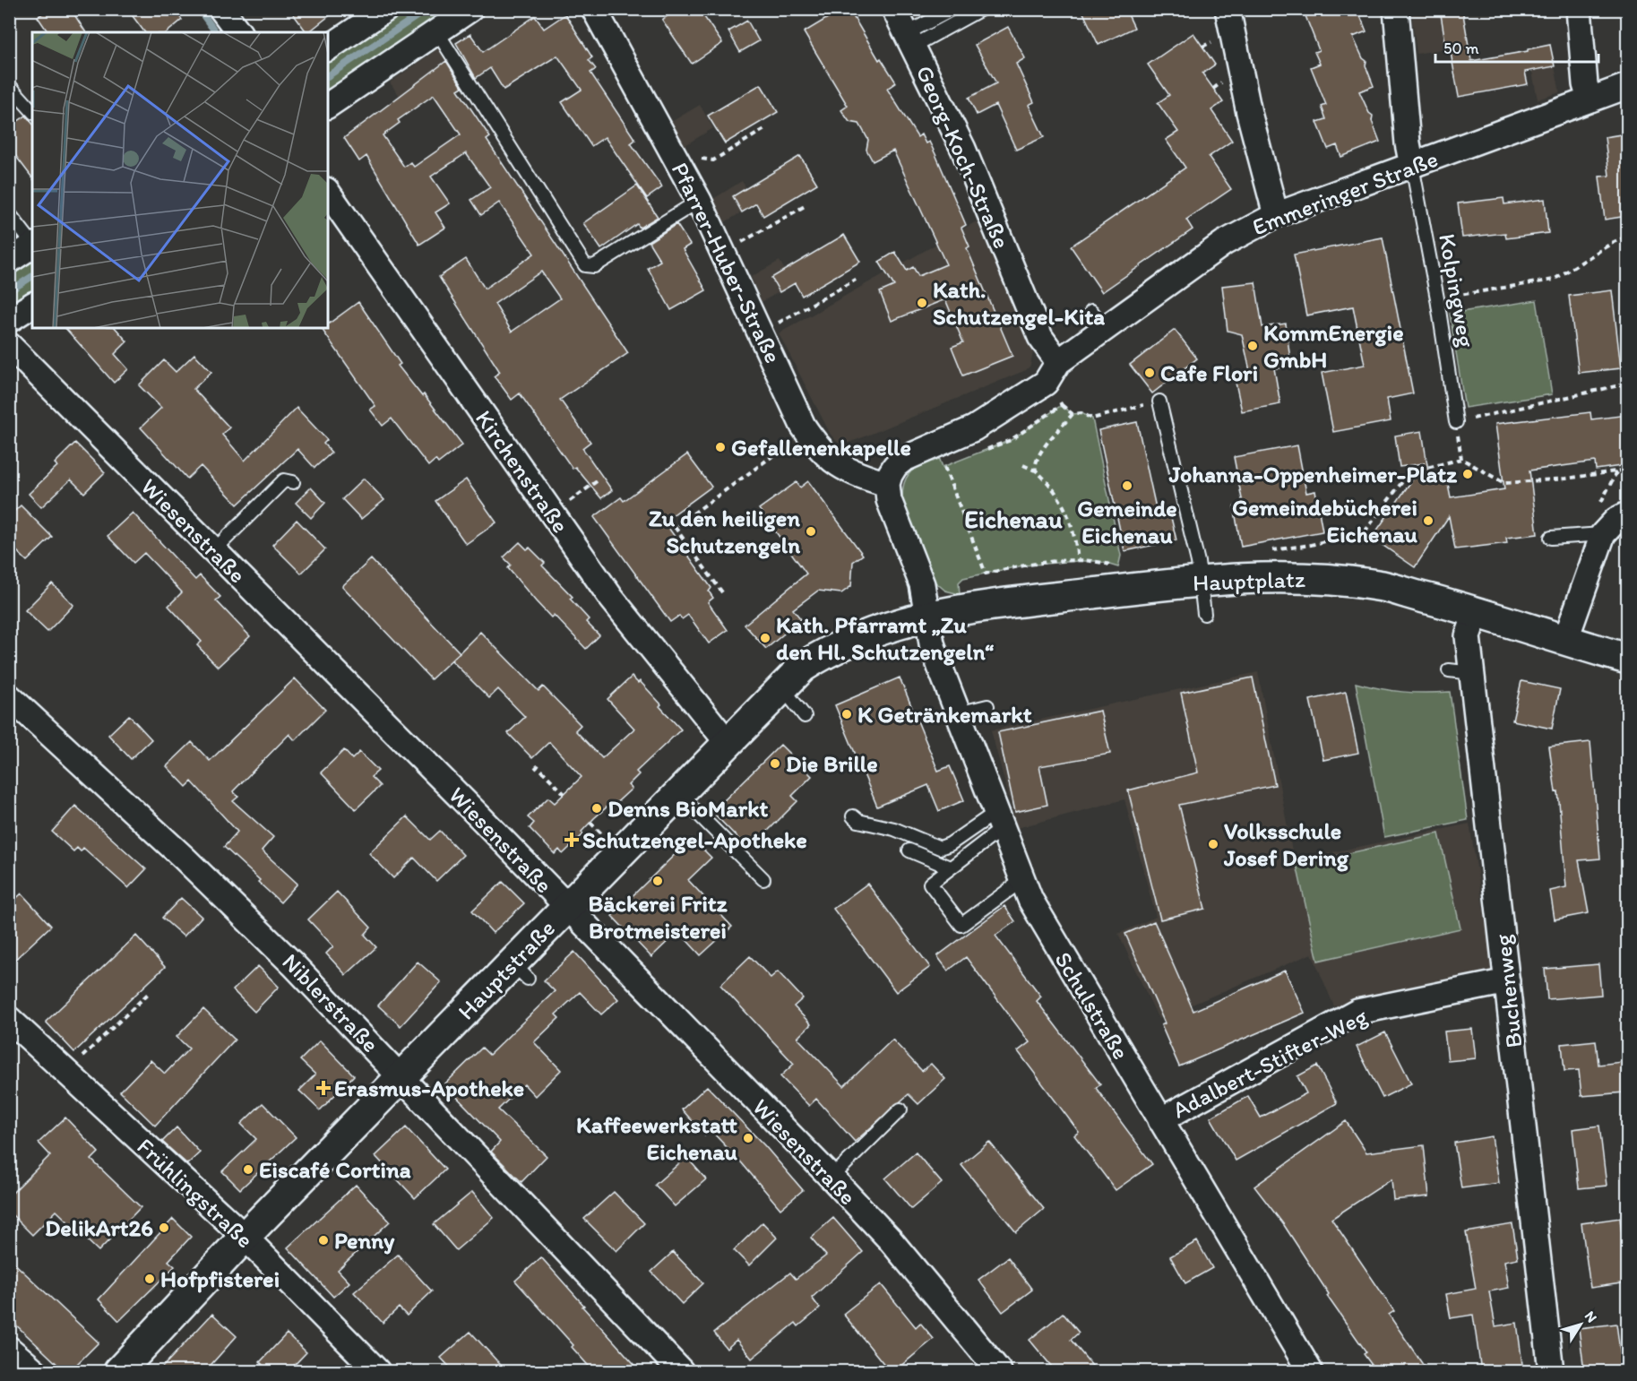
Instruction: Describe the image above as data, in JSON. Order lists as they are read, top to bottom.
{
  "streets": {
    "main road": ["Hauptplatz", "Hauptstraße"],
    "street": [
      "Georg-Koch-Straße",
      "Emmeringer Straße",
      "Pfarrer-Huber-Straße",
      "Kirchenstraße",
      "Wiesenstraße",
      "Buchenweg",
      "Niblerstraße",
      "Schulstraße",
      "Adalbert-Stifter-Weg",
      "Frühlingstraße"
    ],
    "lane": ["Kolpingweg"]
  },
  "crossings": [
    ["Georg-Koch-Straße", "Emmeringer Straße"],
    ["Emmeringer Straße", "Pfarrer-Huber-Straße"],
    ["Emmeringer Straße", "Kolpingweg"],
    ["Kirchenstraße", "Hauptstraße"],
    ["Wiesenstraße", "Hauptstraße"],
    ["Hauptplatz", "Hauptstraße"],
    ["Hauptplatz", "Buchenweg"],
    ["Hauptplatz", "Schulstraße"],
    ["Hauptstraße", "Niblerstraße"],
    ["Hauptstraße", "Schulstraße"],
    ["Hauptstraße", "Frühlingstraße"],
    ["Buchenweg", "Adalbert-Stifter-Weg"],
    ["Schulstraße", "Adalbert-Stifter-Weg"]
  ],
  "districts": ["Eichenau"],
  "places": {
    "other": [
      "Kath. Schutzengel-Kita",
      "KommEnergie GmbH",
      "Cafe Flori",
      "Gefallenenkapelle",
      "Johanna-Oppenheimer-Platz",
      "Gemeinde Eichenau",
      "Gemeindebücherei Eichenau",
      "Zu den heiligen Schutzengeln",
      "Kath. Pfarramt „Zu den Hl. Schutzengeln“",
      "K Getränkemarkt",
      "Die Brille",
      "Denns BioMarkt",
      "Volksschule Josef Dering",
      "Bäckerei Fritz Brotmeisterei",
      "Kaffeewerkstatt Eichenau",
      "Eiscafé Cortina",
      "DelikArt26",
      "Penny",
      "Hofpfisterei"
    ],
    "health": ["Schutzengel-Apotheke", "Erasmus-Apotheke"]
  },
  "scale_bar": "50 m",
  "north": "top right"
}
